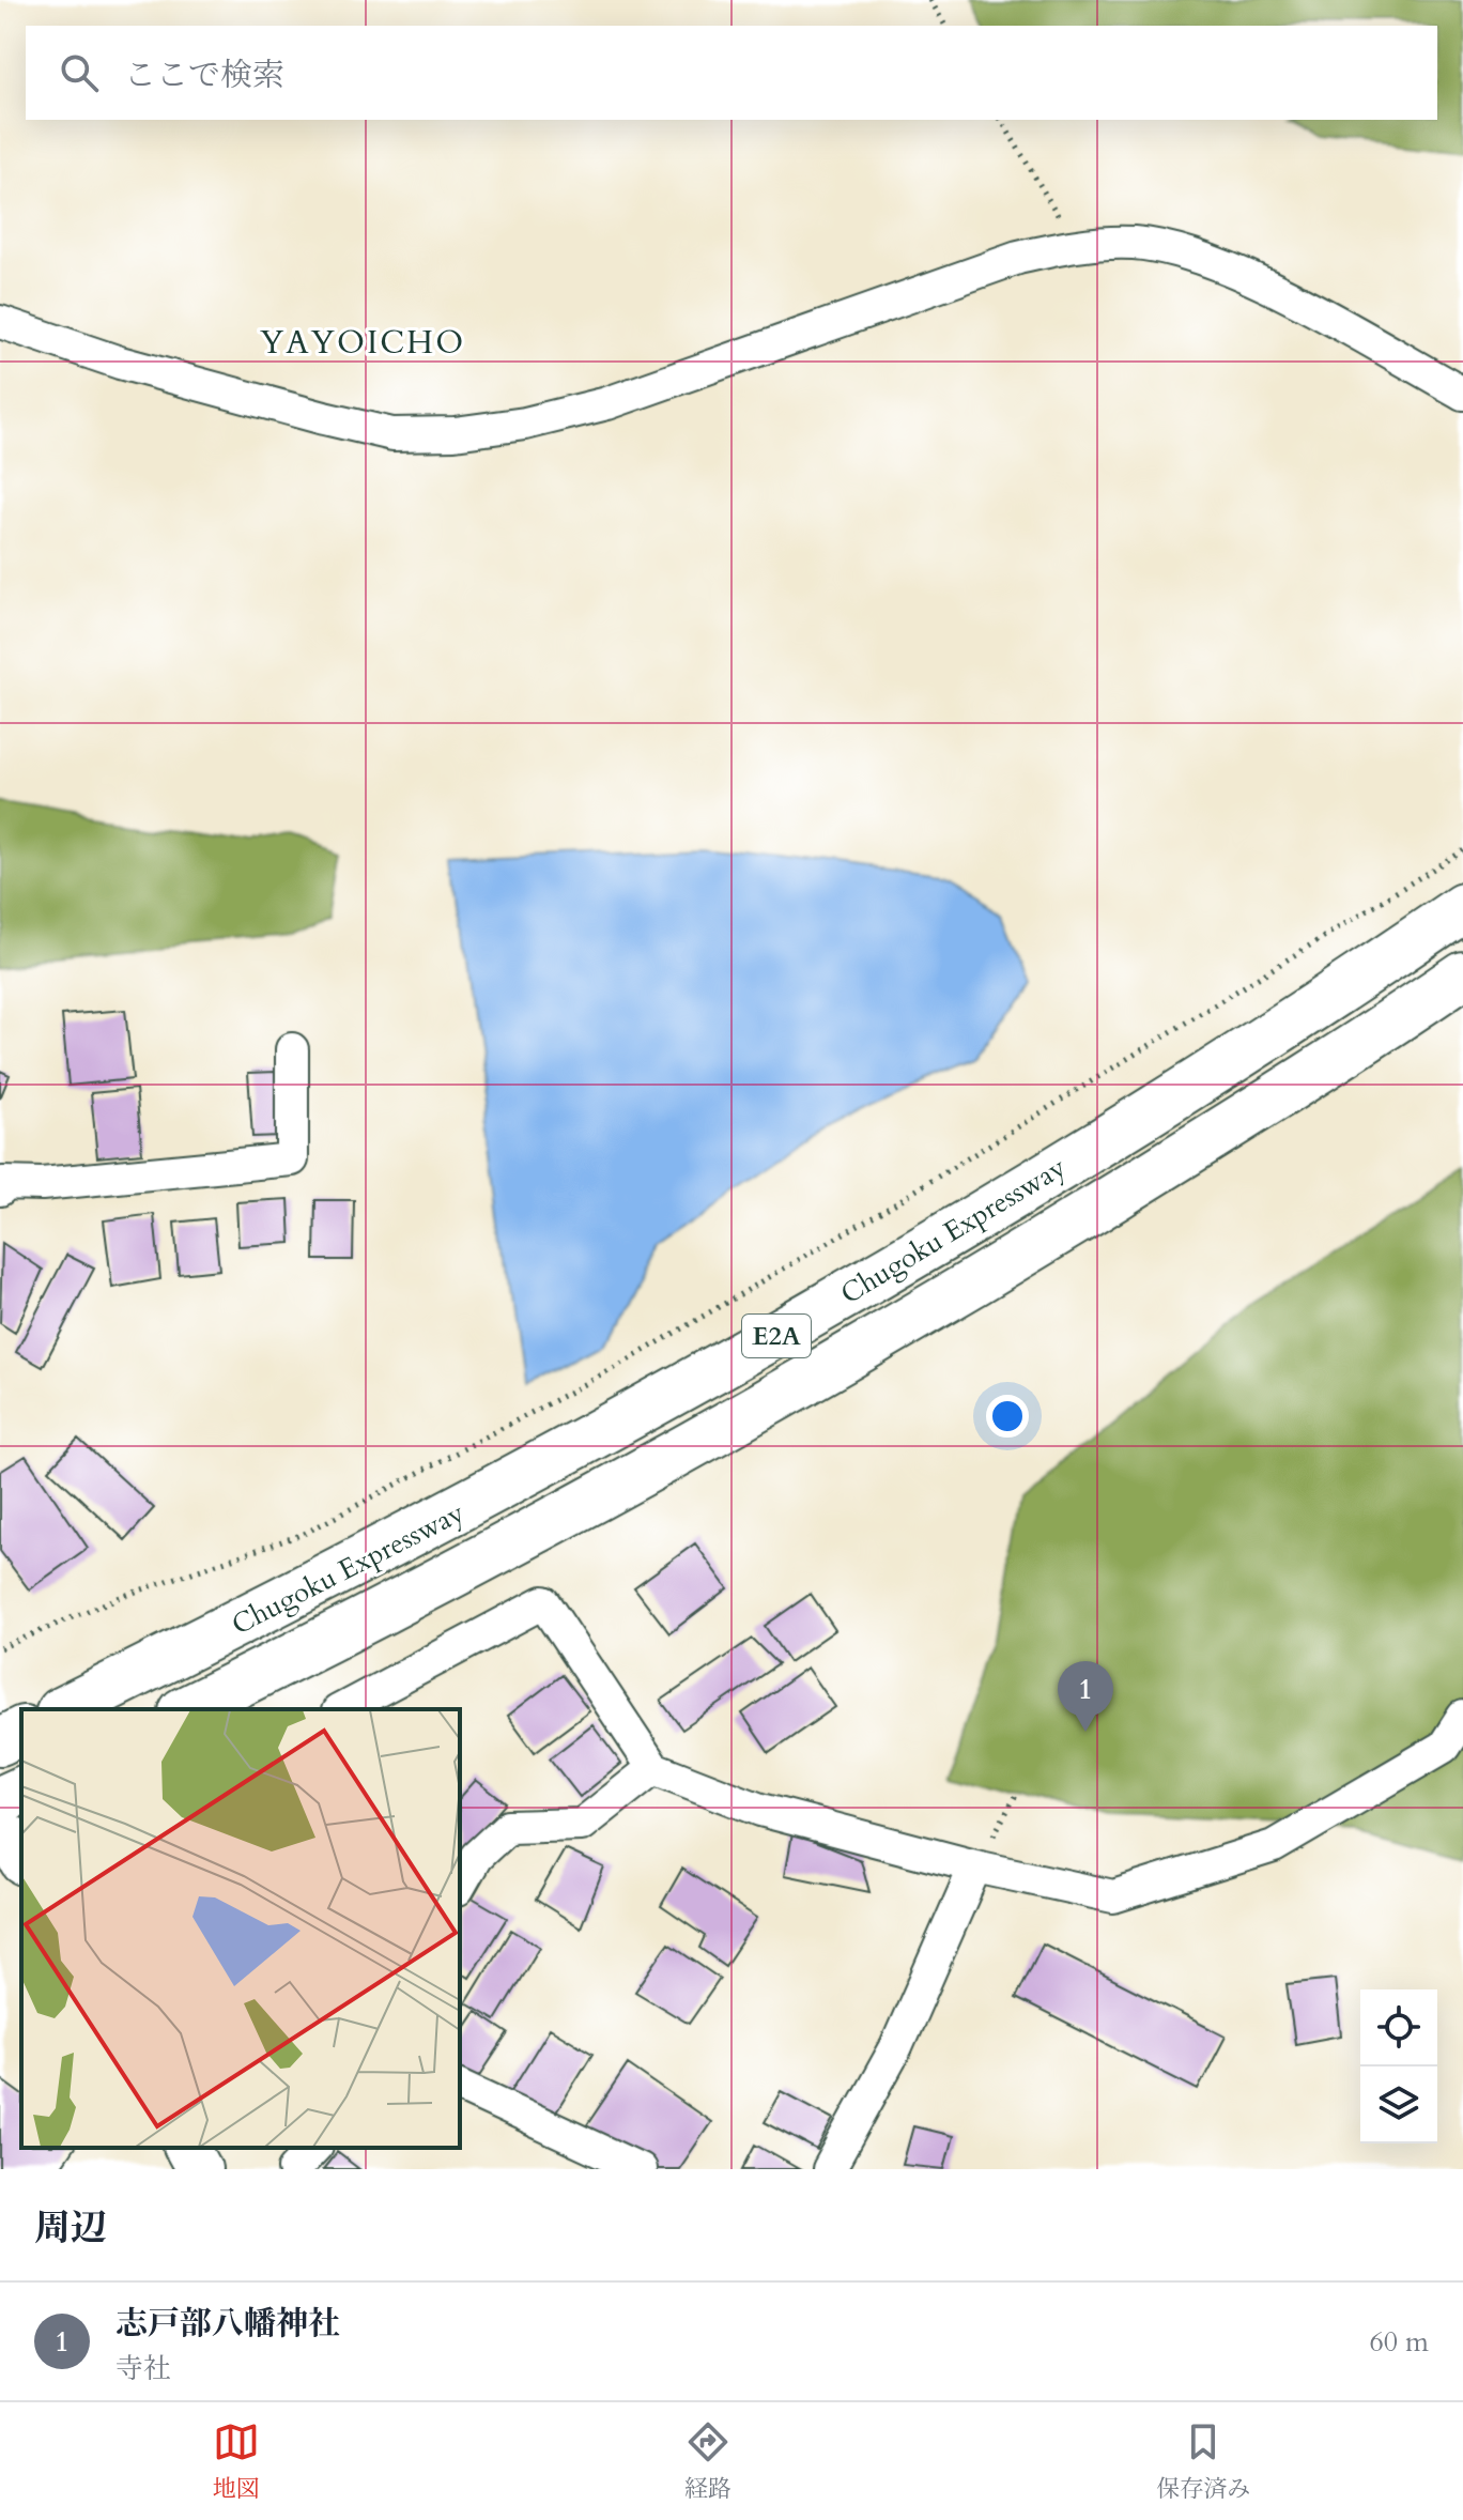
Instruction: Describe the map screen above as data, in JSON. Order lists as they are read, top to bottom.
{
  "streets": {
    "highway": ["Chugoku Expressway", "E2A"]
  },
  "districts": ["YAYOICHO"],
  "page": {
    "search": "ここで検索",
    "pins": "1",
    "heading": "周辺",
    "list": [
      {
        "mark": "1",
        "name": "志戸部八幡神社",
        "note": "寺社",
        "value": "60 m"
      }
    ],
    "nav": ["地図", "経路", "保存済み"]
  }
}
